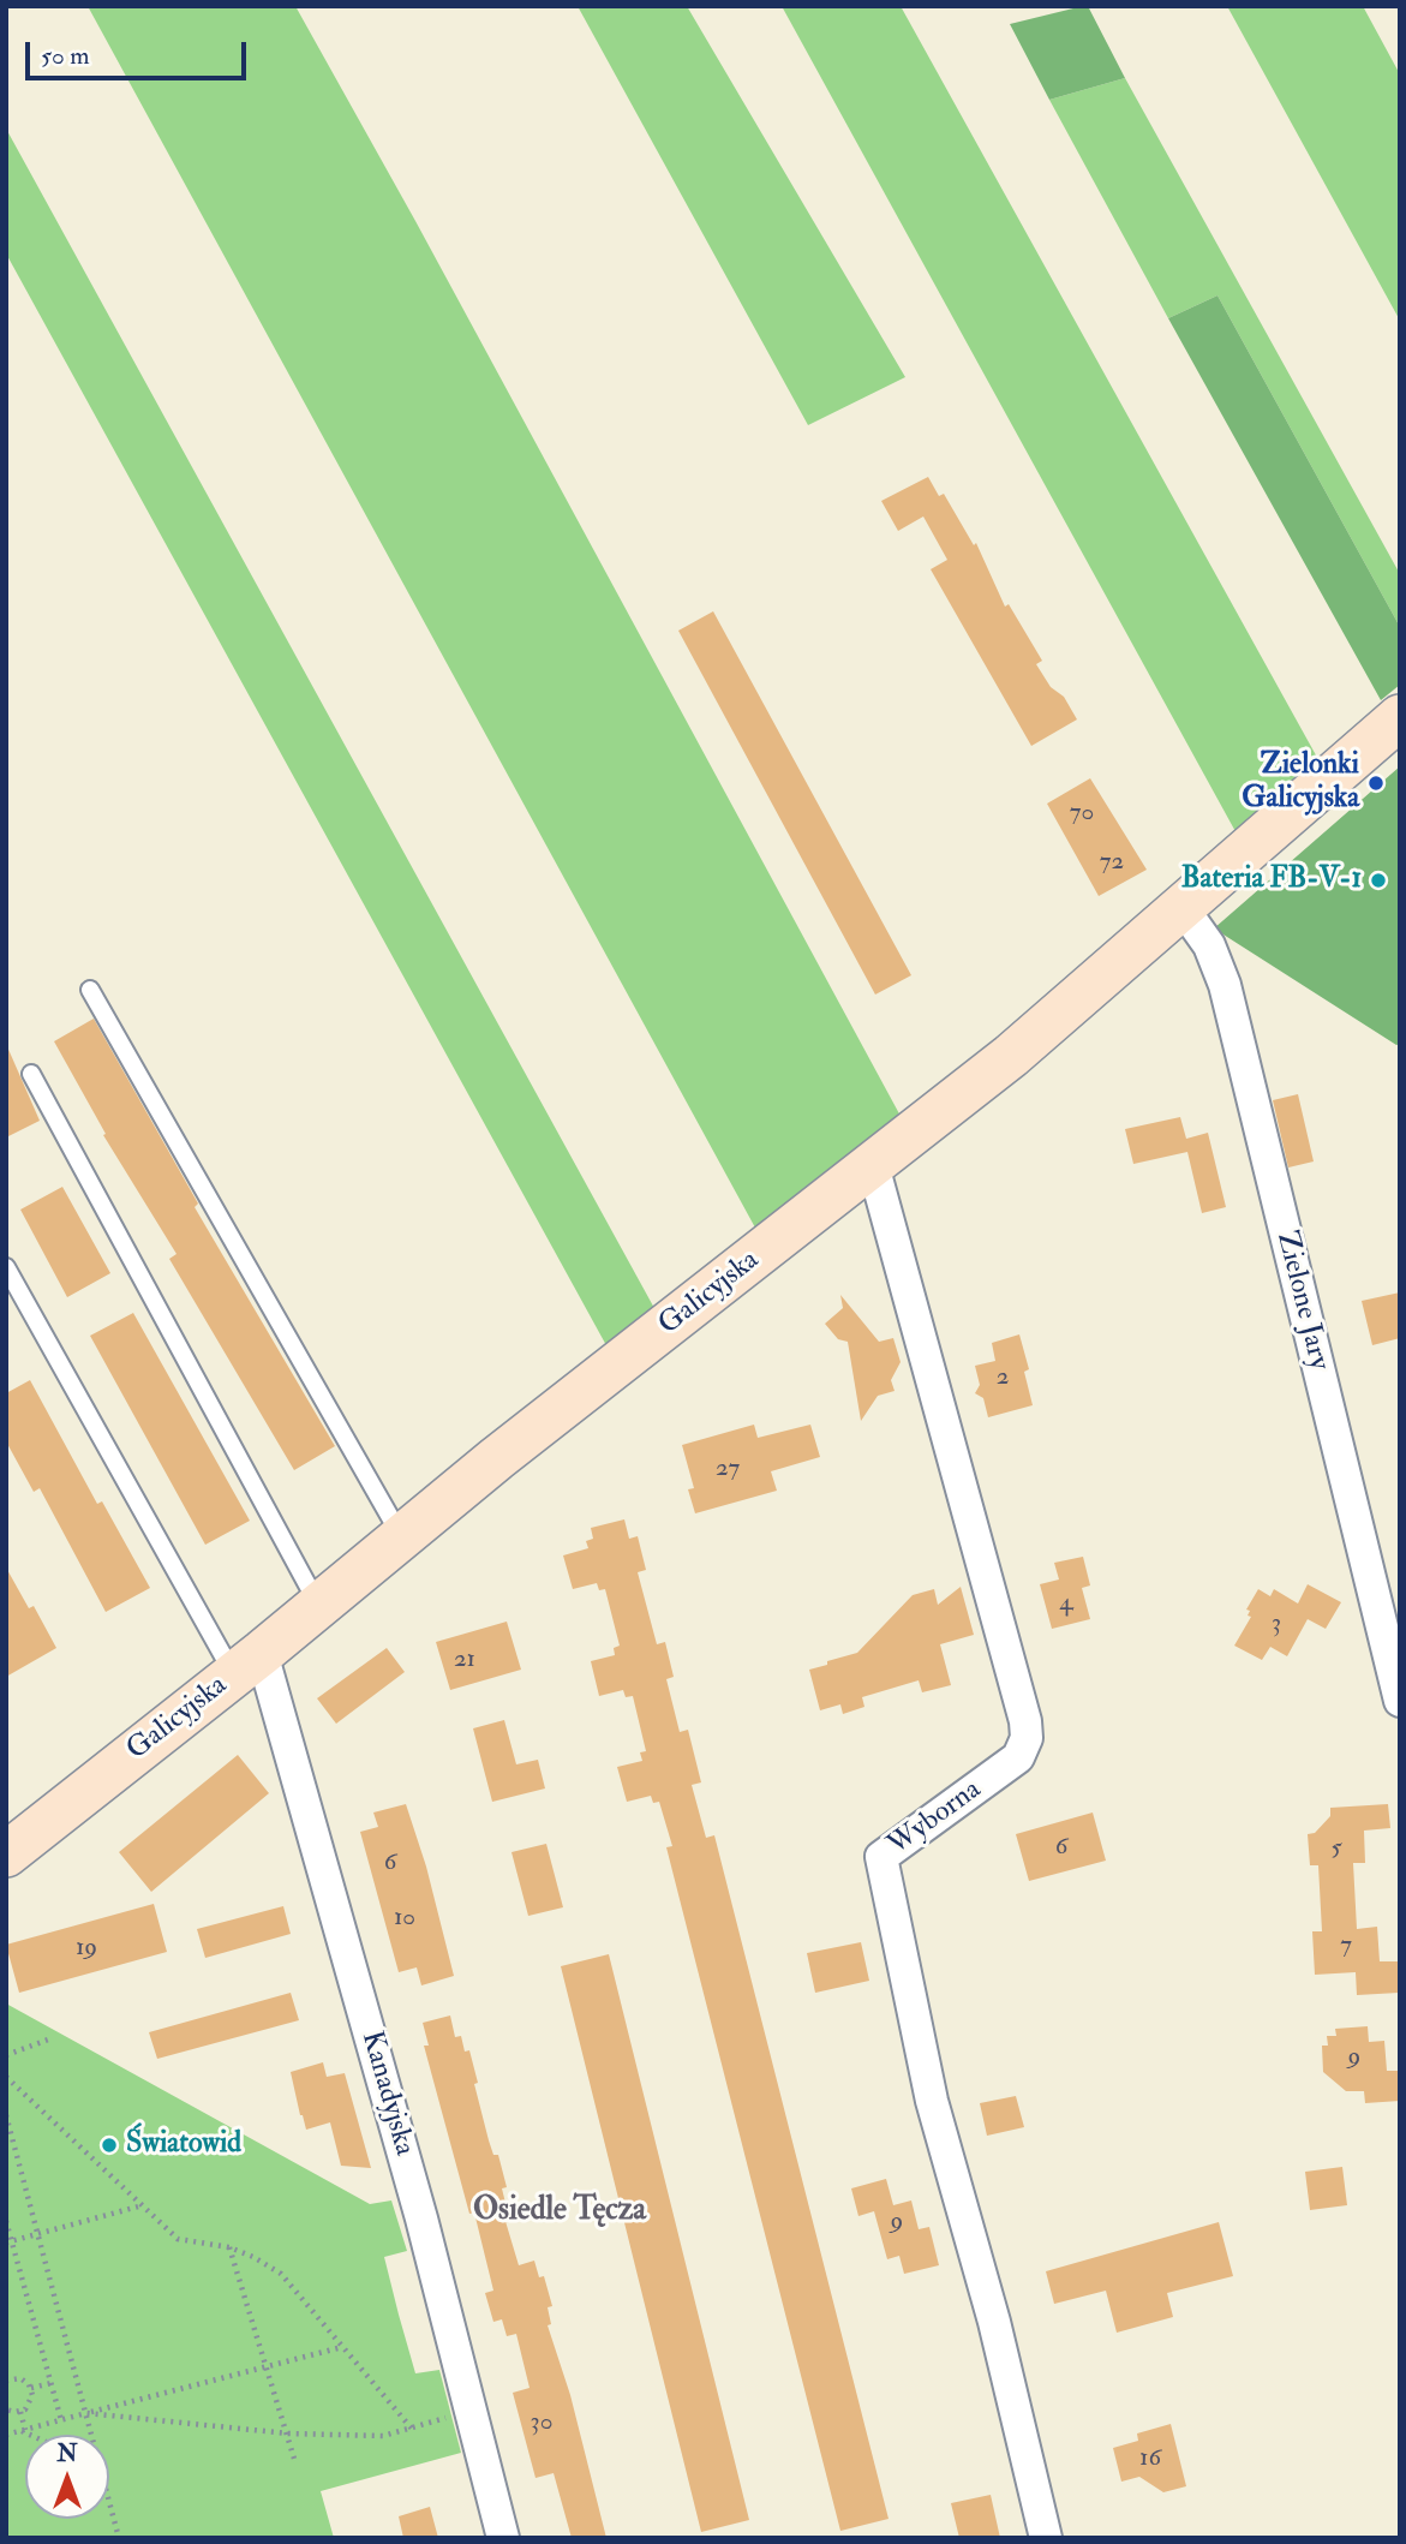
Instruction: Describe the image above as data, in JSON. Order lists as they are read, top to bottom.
{
  "streets": {
    "street": [
      "Galicyjska",
      "Zielone Jary",
      "Wyborna",
      "Kanadyjska"
    ]
  },
  "crossings": [
    ["Galicyjska", "Zielone Jary"],
    ["Galicyjska", "Wyborna"],
    ["Galicyjska", "Kanadyjska"]
  ],
  "districts": ["Osiedle Tęcza"],
  "places": ["Zielonki Galicyjska", "Bateria FB-V-1", "Światowid"],
  "house_numbers": [
    "70",
    "72",
    "2",
    "27",
    "4",
    "3",
    "21",
    "6",
    "5",
    "6",
    "10",
    "7",
    "19",
    "9",
    "9",
    "30",
    "16"
  ],
  "scale_bar": "50 m",
  "north": "top"
}
